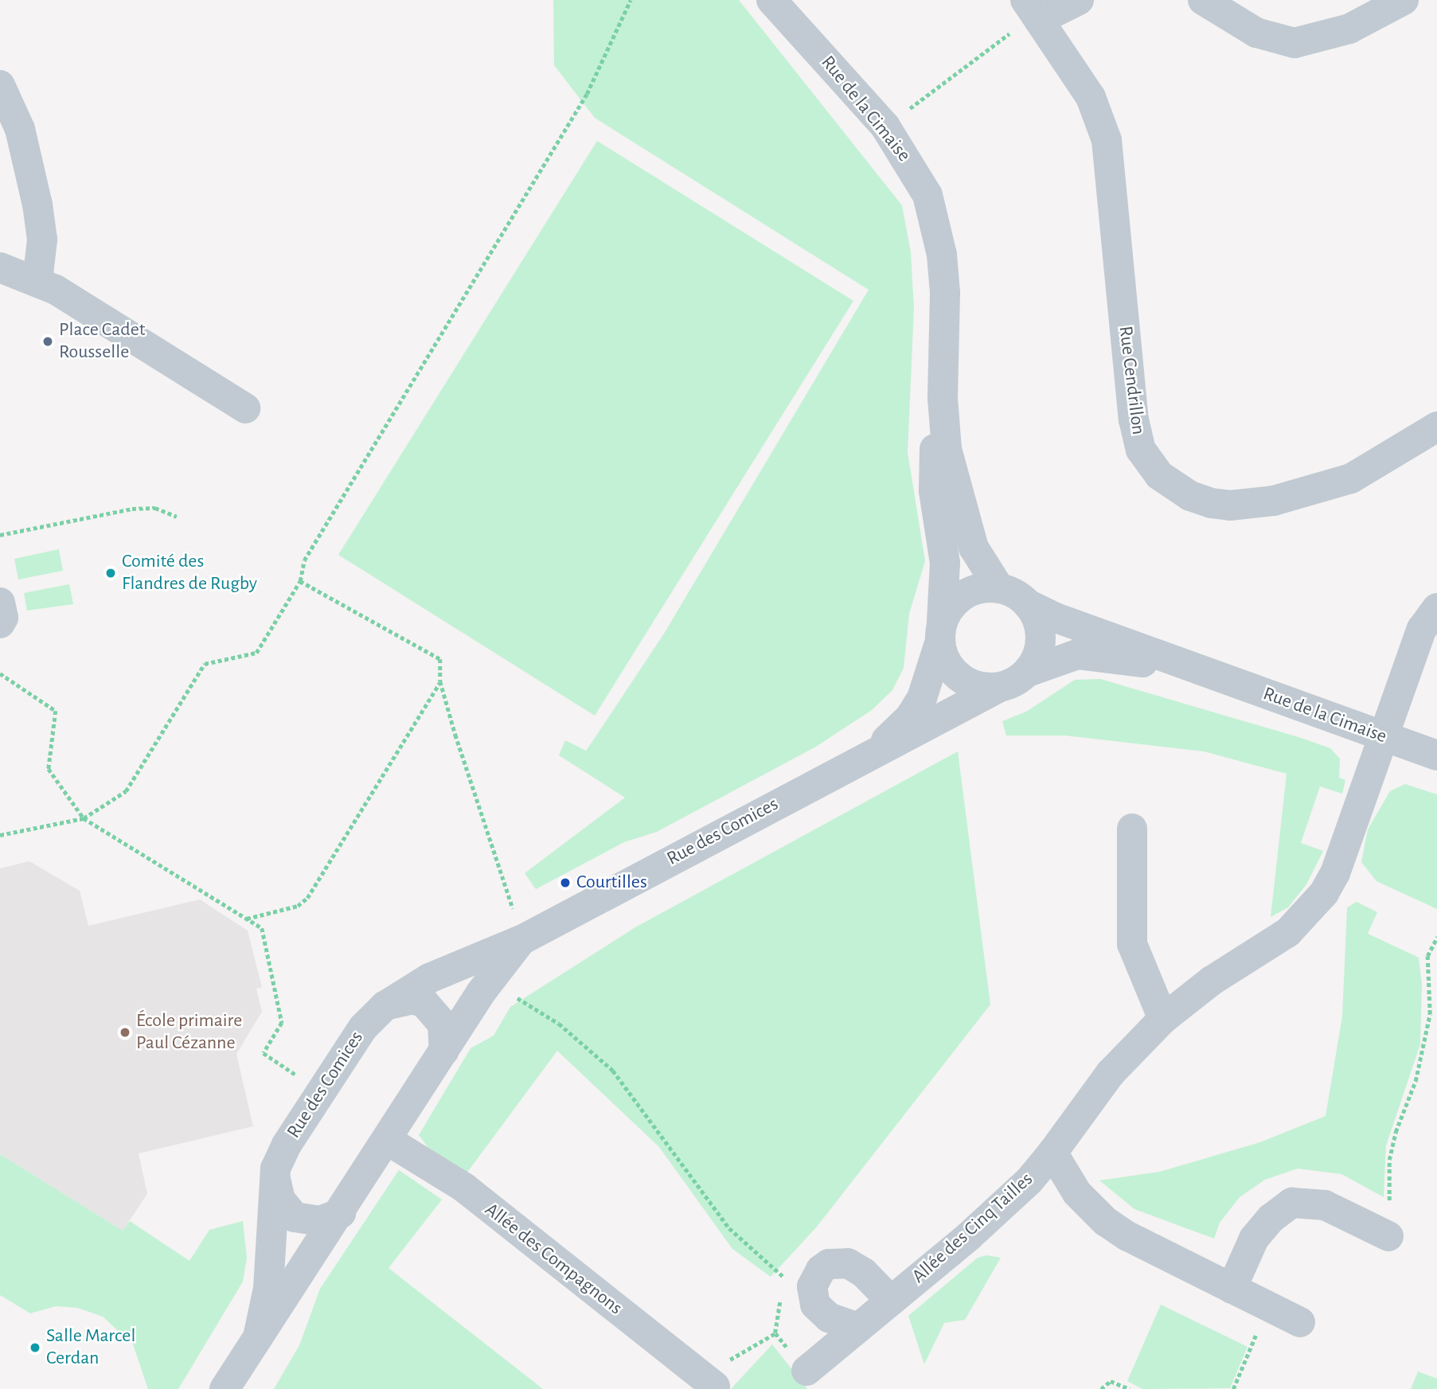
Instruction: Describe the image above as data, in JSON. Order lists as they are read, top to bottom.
{
  "streets": {
    "street": [
      "Rue de la Cimaise",
      "Rue Cendrillon",
      "Rue des Comices",
      "Allée des Cinq Tailles",
      "Allée des Compagnons"
    ]
  },
  "crossings": [
    ["Rue de la Cimaise", "Rue des Comices"],
    ["Rue de la Cimaise", "Allée des Cinq Tailles"],
    ["Rue des Comices", "Allée des Compagnons"]
  ],
  "places": [
    "Place Cadet Rousselle",
    "Comité des Flandres de Rugby",
    "Courtilles",
    "École primaire Paul Cézanne",
    "Salle Marcel Cerdan"
  ]
}
